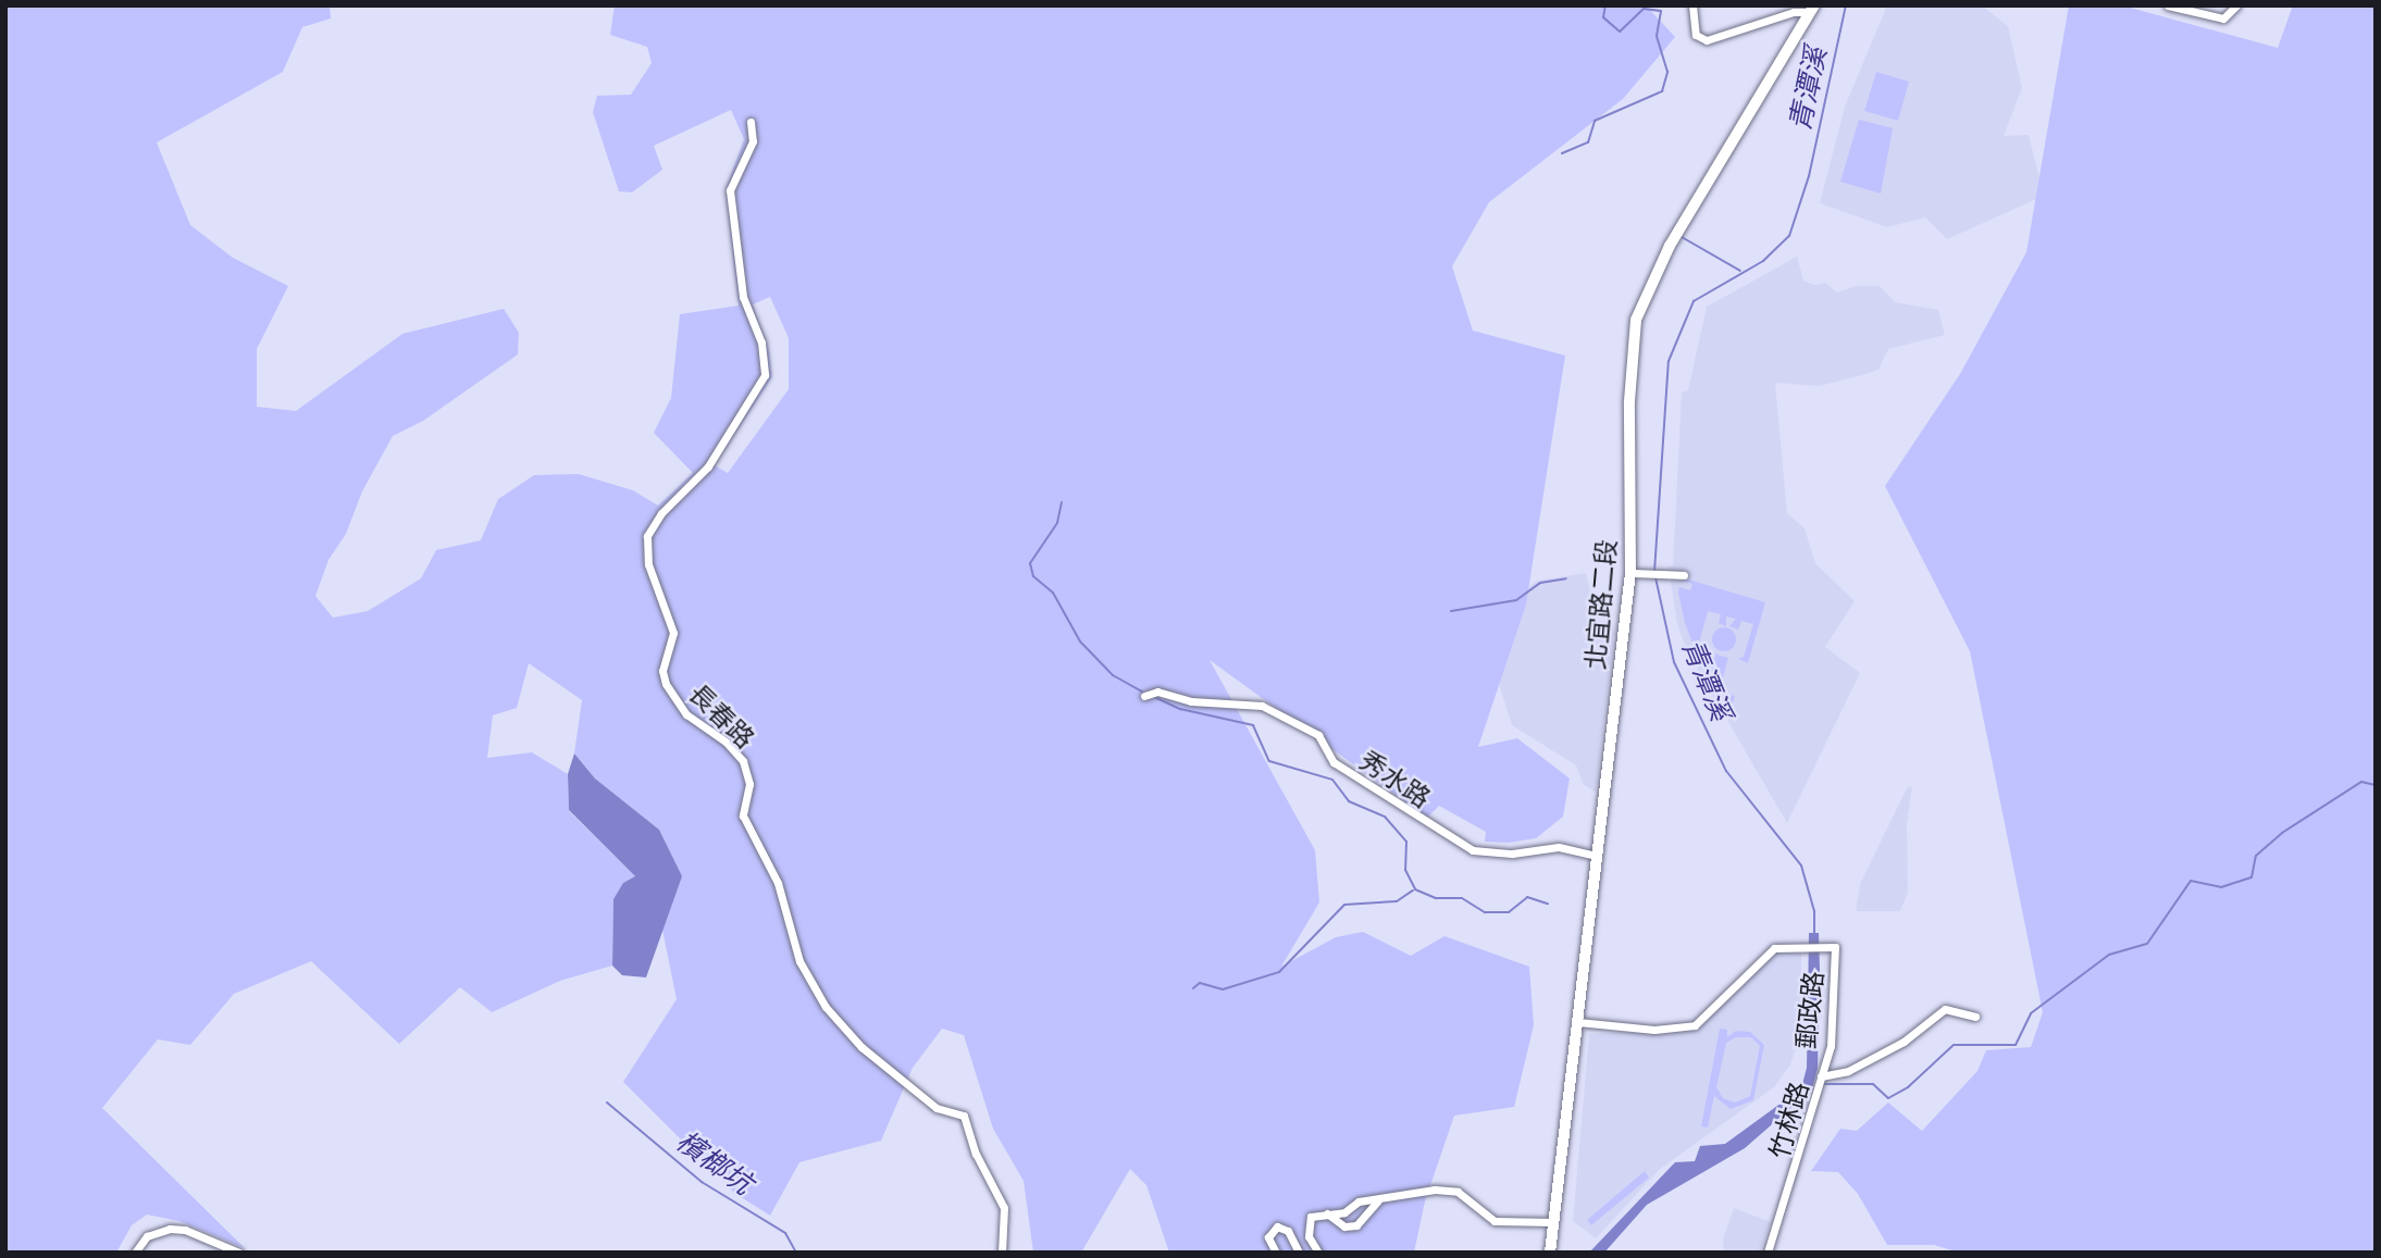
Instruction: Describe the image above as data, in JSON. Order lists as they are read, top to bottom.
{
  "streets": {
    "main road": ["北宜路二段"],
    "street": [
      "長春路",
      "秀水路",
      "郵政路",
      "竹林路"
    ]
  },
  "crossings": [
    ["北宜路二段", "秀水路"],
    ["北宜路二段", "郵政路"],
    ["郵政路", "竹林路"]
  ],
  "water": ["青潭溪", "檳榔坑"]
}
